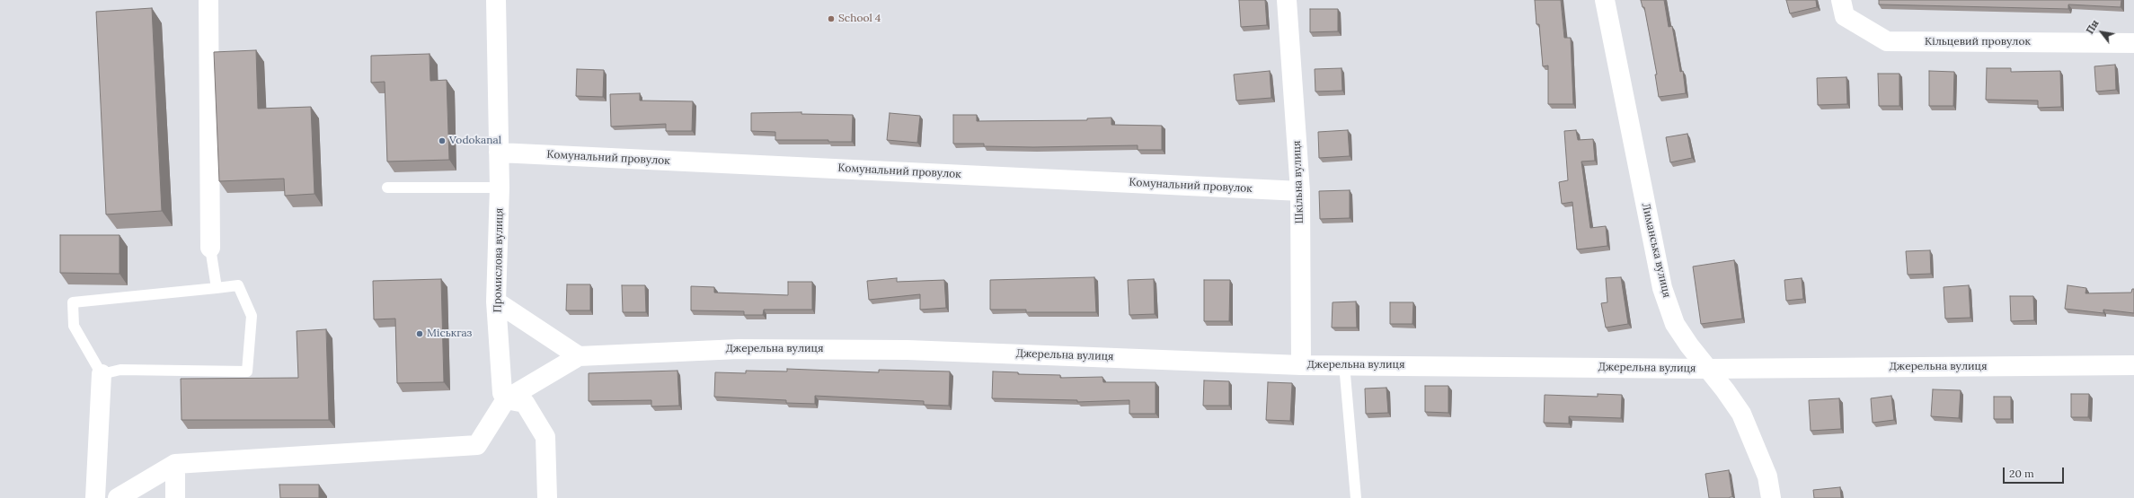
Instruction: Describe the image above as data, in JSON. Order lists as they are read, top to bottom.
{
  "streets": {
    "street": [
      "Кільцевий провулок",
      "Комунальний провулок",
      "Шкільна вулиця",
      "Лиманська вулиця",
      "Промислова вулиця",
      "Джерельна вулиця"
    ]
  },
  "crossings": [
    ["Комунальний провулок", "Шкільна вулиця"],
    ["Комунальний провулок", "Промислова вулиця"],
    ["Шкільна вулиця", "Джерельна вулиця"],
    ["Лиманська вулиця", "Джерельна вулиця"]
  ],
  "places": ["School 4", "Vodokanal", "Міськгаз"],
  "scale_bar": "20 m",
  "north": "top left"
}
